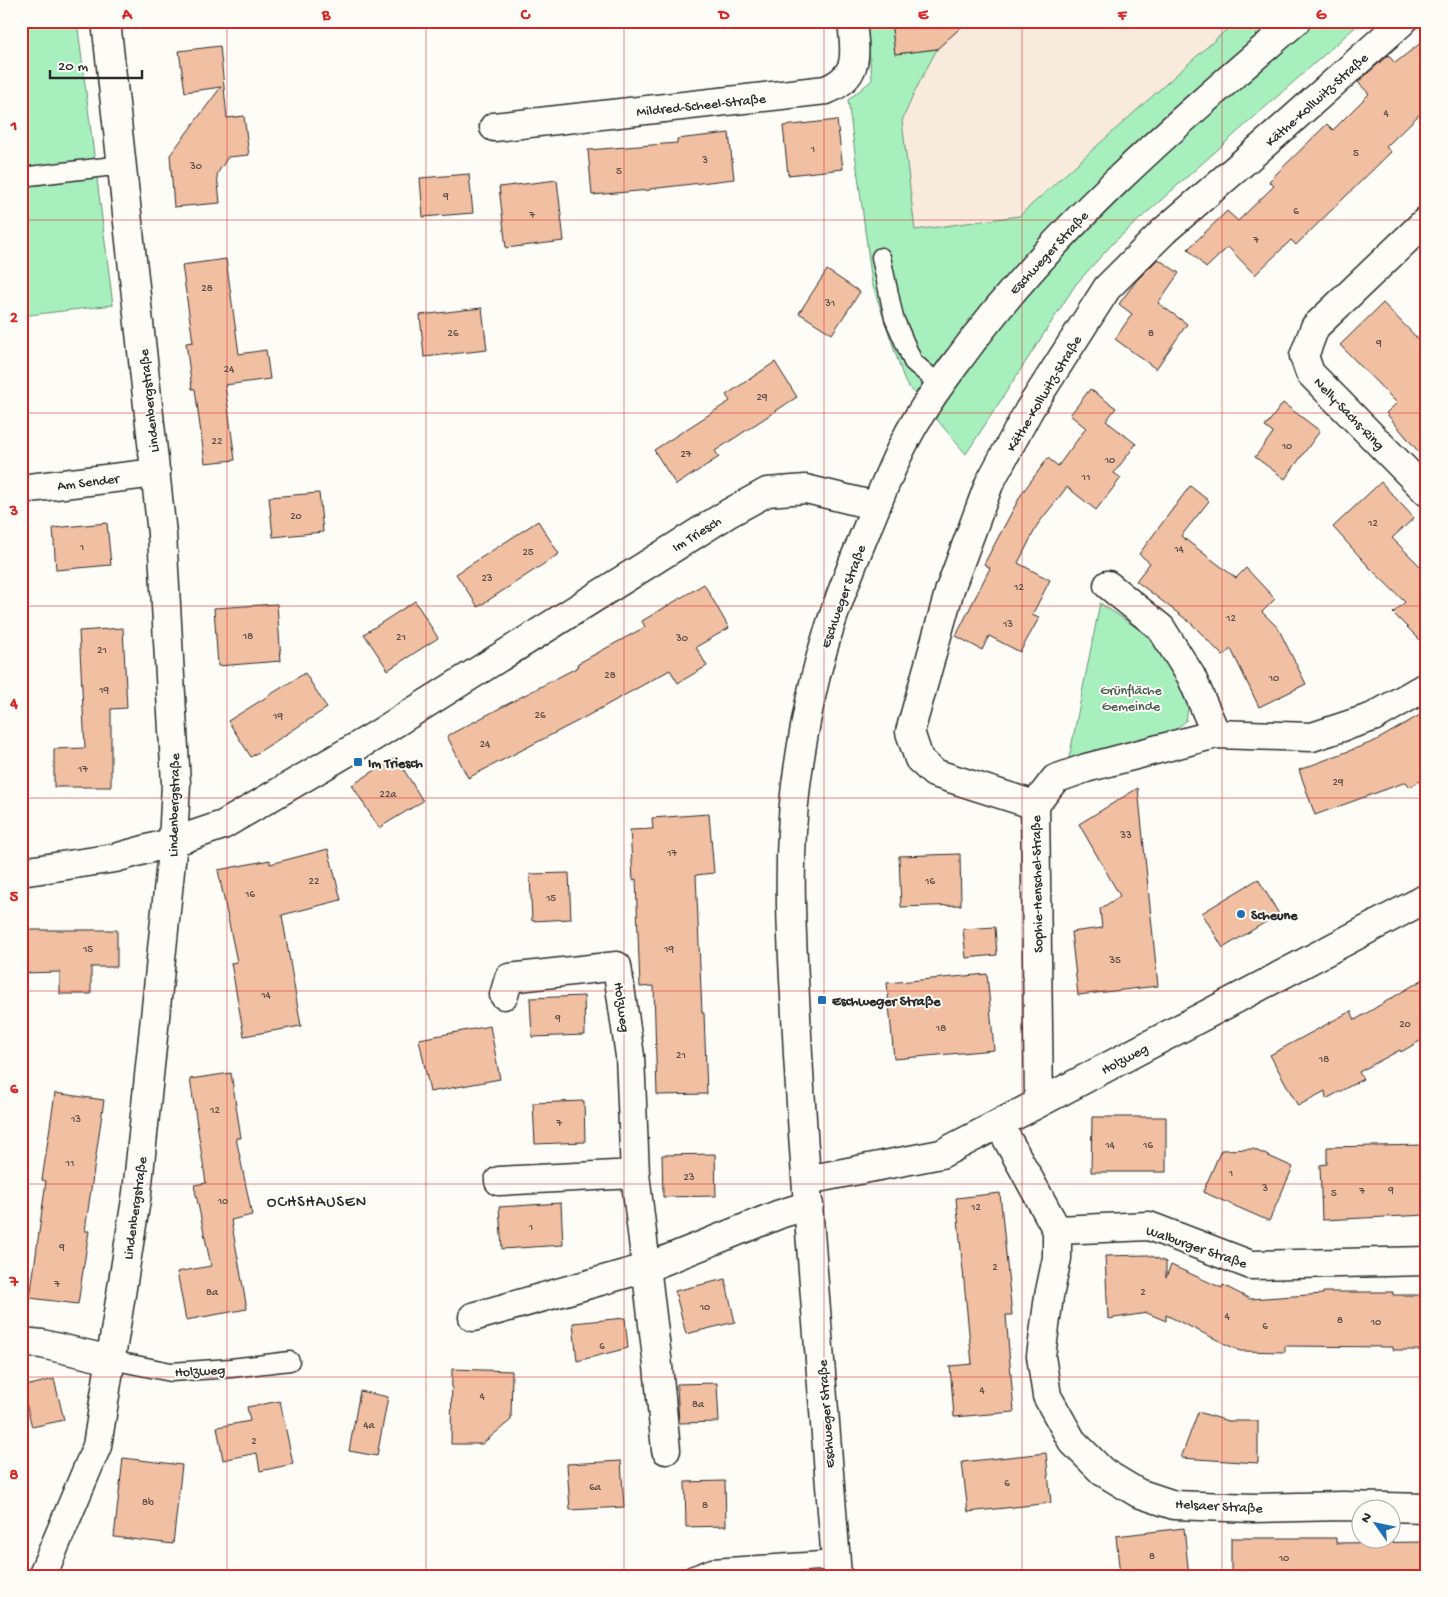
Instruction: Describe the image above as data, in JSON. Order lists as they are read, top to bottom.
{
  "streets": {
    "street": [
      "Käthe-Kollwitz-Straße",
      "Mildred-Scheel-Straße",
      "Eschweger Straße",
      "Lindenbergstraße",
      "Nelly-Sachs-Ring",
      "Am Sender",
      "Im Triesch",
      "Sophie-Henschel-Straße",
      "Holzweg",
      "Walburger Straße",
      "Helsaer Straße"
    ]
  },
  "crossings": [
    ["Käthe-Kollwitz-Straße", "Sophie-Henschel-Straße"],
    ["Eschweger Straße", "Im Triesch"],
    ["Eschweger Straße", "Holzweg"],
    ["Lindenbergstraße", "Am Sender"],
    ["Lindenbergstraße", "Im Triesch"],
    ["Lindenbergstraße", "Holzweg"],
    ["Sophie-Henschel-Straße", "Holzweg"],
    ["Holzweg", "Helsaer Straße"],
    ["Walburger Straße", "Helsaer Straße"]
  ],
  "districts": ["OCHSHAUSEN"],
  "parks": ["Grünfläche Gemeinde"],
  "places": {
    "transit": ["Im Triesch", "Eschweger Straße"],
    "other": ["Scheune"]
  },
  "house_numbers": [
    "4",
    "1",
    "5",
    "3",
    "30",
    "5",
    "9",
    "6",
    "7",
    "7",
    "28",
    "31",
    "26",
    "8",
    "9",
    "24",
    "29",
    "22",
    "10",
    "27",
    "10",
    "11",
    "20",
    "12",
    "1",
    "14",
    "25",
    "23",
    "12",
    "12",
    "13",
    "18",
    "21",
    "30",
    "21",
    "28",
    "10",
    "19",
    "26",
    "19",
    "24",
    "17",
    "29",
    "22a",
    "33",
    "17",
    "22",
    "16",
    "16",
    "15",
    "15",
    "19",
    "35",
    "14",
    "9",
    "20",
    "18",
    "21",
    "18",
    "12",
    "13",
    "7",
    "14",
    "16",
    "11",
    "1",
    "23",
    "3",
    "9",
    "7",
    "5",
    "10",
    "12",
    "1",
    "9",
    "2",
    "7",
    "8a",
    "2",
    "10",
    "4",
    "8",
    "10",
    "6",
    "6",
    "4",
    "4",
    "8a",
    "4a",
    "2",
    "6",
    "6a",
    "8b",
    "8",
    "8",
    "10"
  ],
  "scale_bar": "20 m",
  "north": "top left",
  "grid": {
    "columns": [
      "A",
      "B",
      "C",
      "D",
      "E",
      "F",
      "G"
    ],
    "rows": [
      "1",
      "2",
      "3",
      "4",
      "5",
      "6",
      "7",
      "8"
    ]
  }
}
